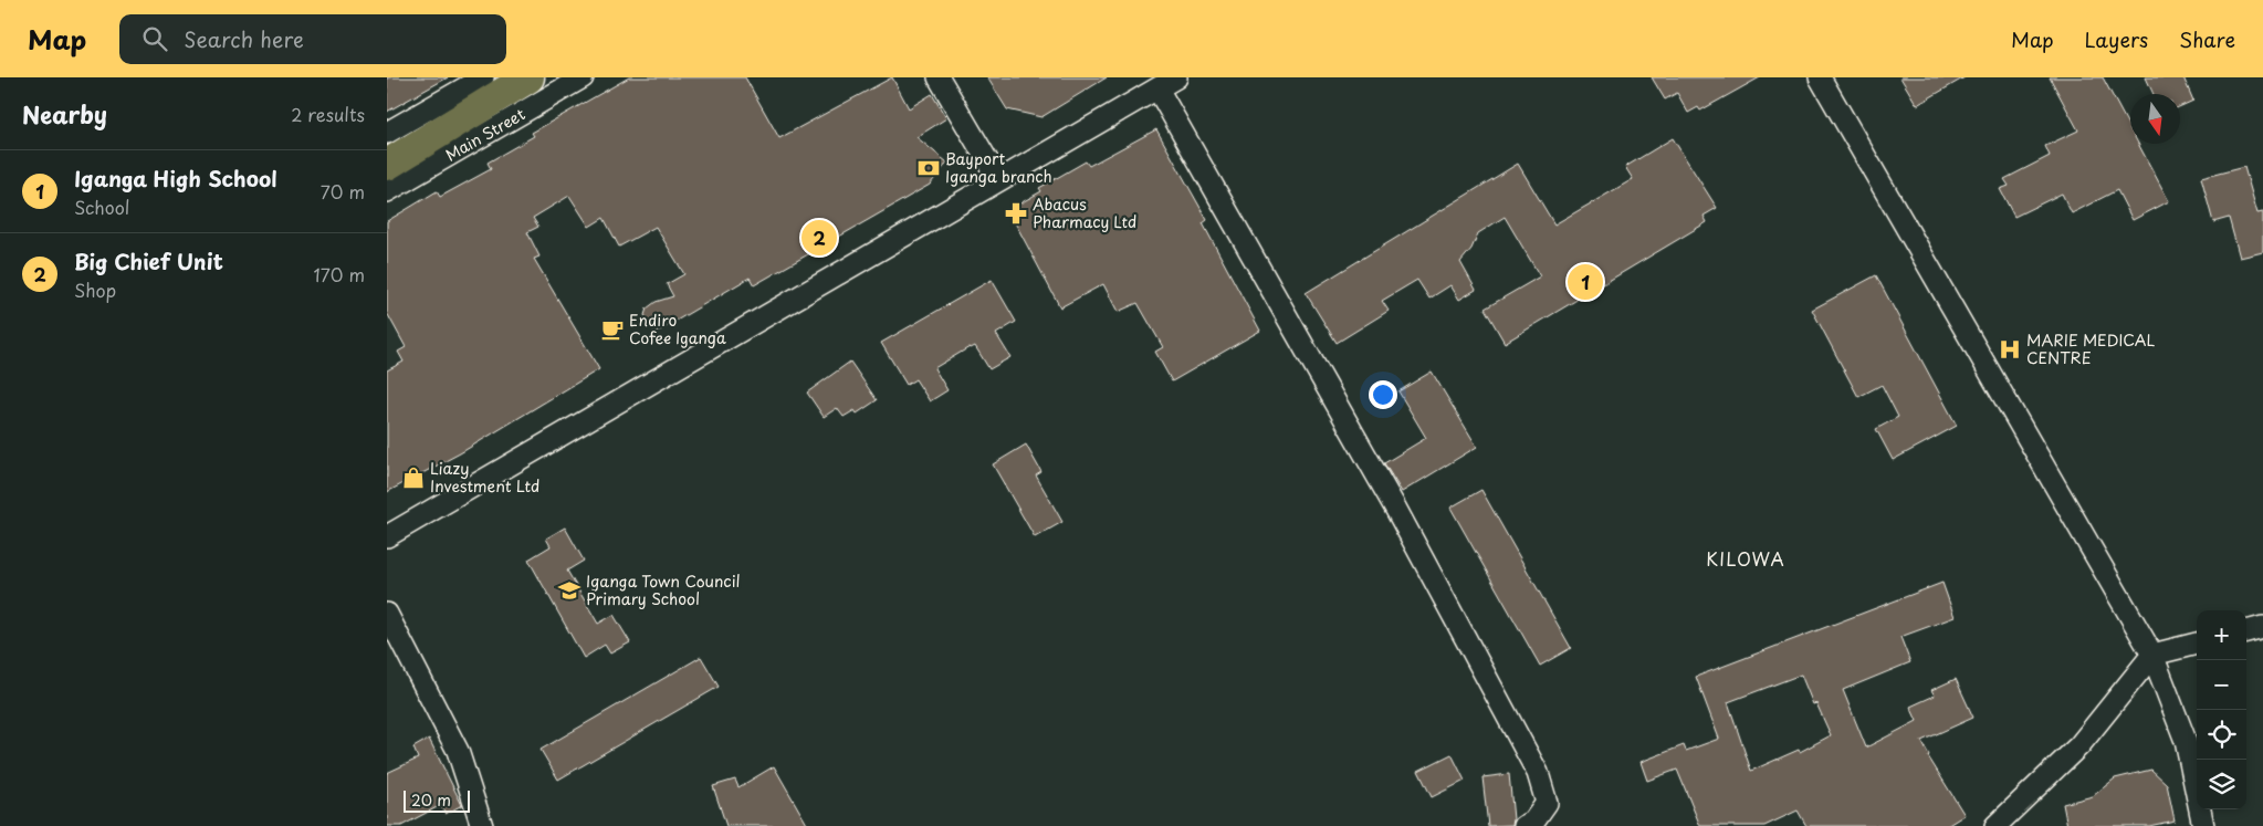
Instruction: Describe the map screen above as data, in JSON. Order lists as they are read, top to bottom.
{
  "streets": {
    "main road": ["Main Street"]
  },
  "districts": ["KILOWA"],
  "places": {
    "bank": ["Bayport Iganga branch"],
    "pharmacy": ["Abacus Pharmacy Ltd"],
    "cafe": ["Endiro Cofee Iganga"],
    "hospital": ["MARIE MEDICAL CENTRE"],
    "shop": ["Liazy Investment Ltd"],
    "school or university": ["Iganga Town Council Primary School"]
  },
  "scale_bar": "20 m",
  "north": "bottom",
  "page": {
    "header": "Map",
    "search": "Search here",
    "nav": ["Map", "Layers", "Share"],
    "heading": ["Nearby", "2 results"],
    "list": [
      {
        "mark": "1",
        "name": "Iganga High School",
        "note": "School",
        "value": "70 m"
      },
      {
        "mark": "2",
        "name": "Big Chief Unit",
        "note": "Shop",
        "value": "170 m"
      }
    ],
    "pins": ["2", "1"],
    "map_buttons": ["+", "−"],
    "scale": "20 m"
  }
}
